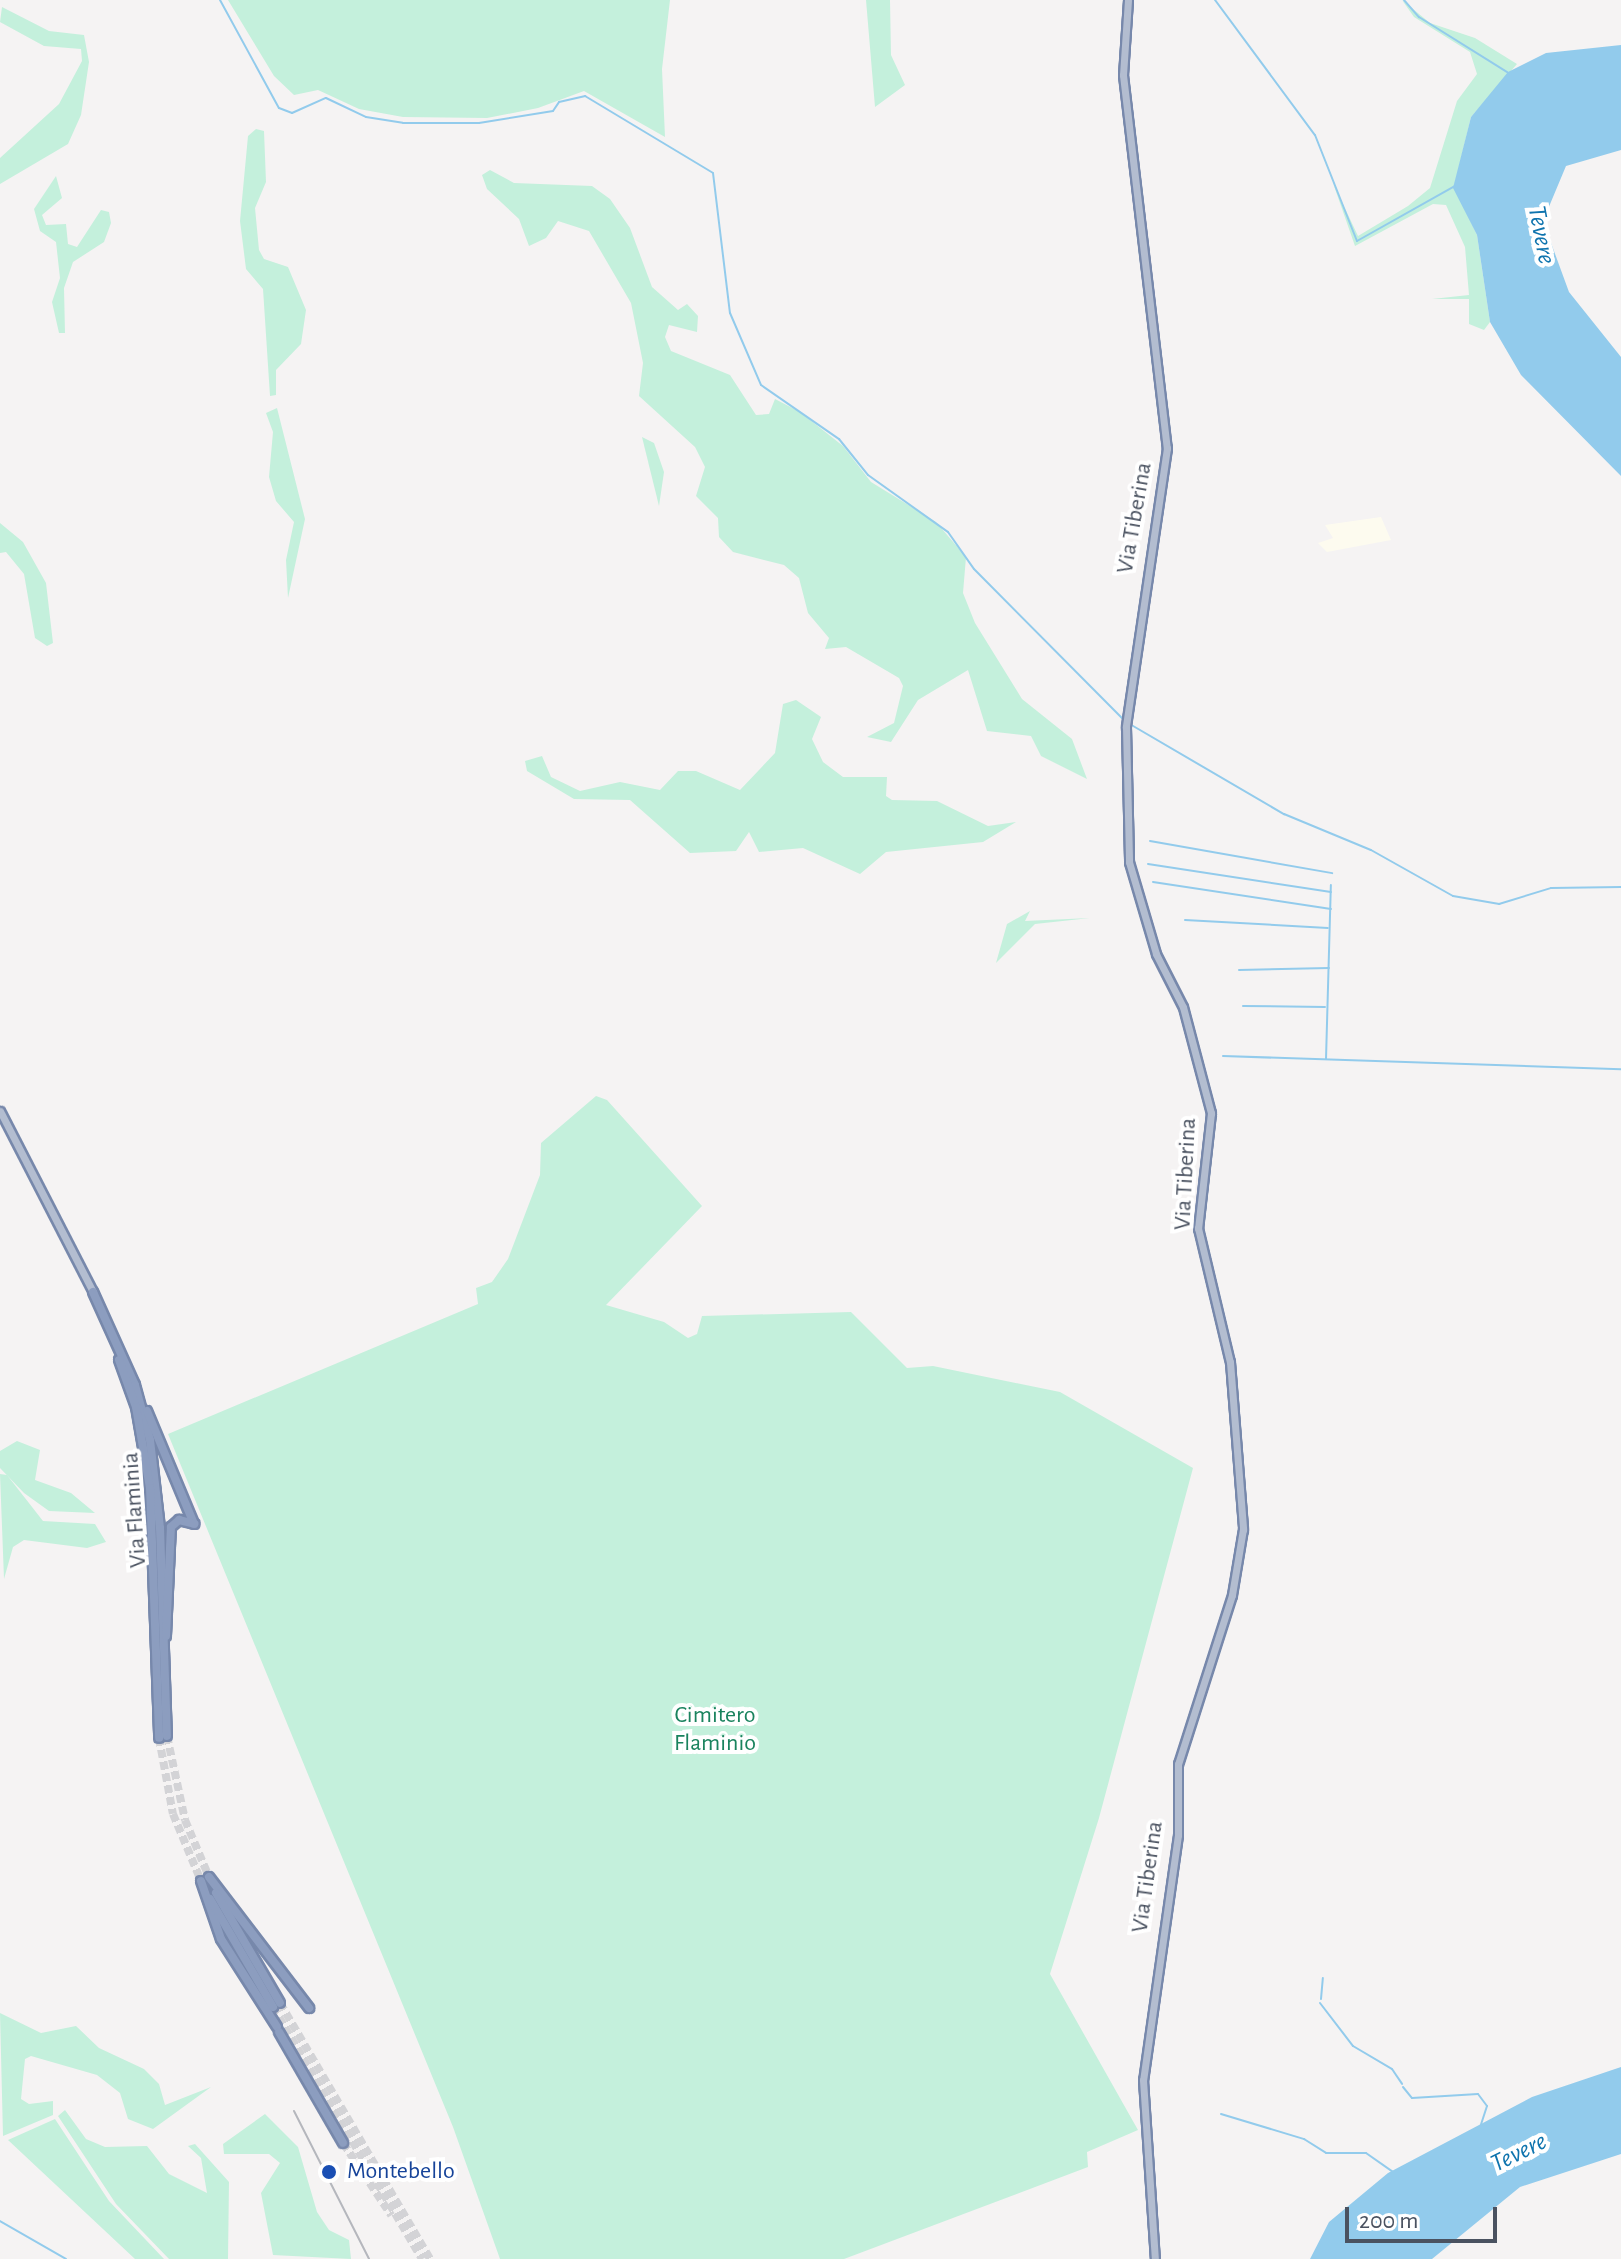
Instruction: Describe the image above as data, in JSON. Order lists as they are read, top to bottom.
{
  "streets": {
    "highway": ["Via Flaminia"],
    "main road": ["Via Tiberina"]
  },
  "water": ["Tevere"],
  "parks": ["Cimitero Flaminio"],
  "places": ["Montebello"],
  "scale_bar": "200 m"
}
